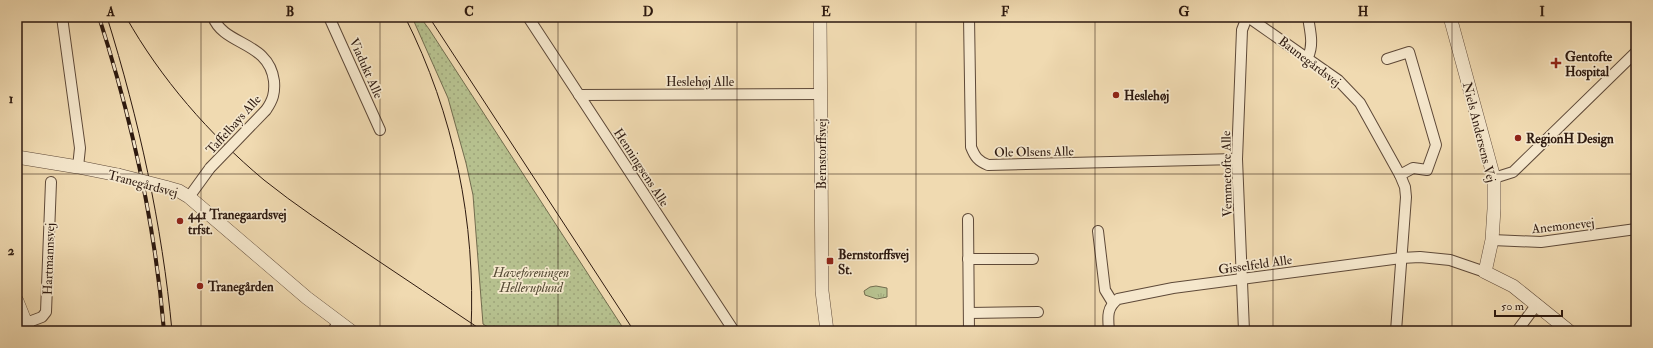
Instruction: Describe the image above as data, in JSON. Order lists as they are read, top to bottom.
{
  "streets": {
    "street": [
      "Baunegårdsvej",
      "Viadukt Alle",
      "Heslehøj Alle",
      "Taffelbays Alle",
      "Niels Andersens Vej",
      "Ole Olsens Alle",
      "Bernstorffsvej",
      "Henningsens Alle",
      "Vemmetofte Alle",
      "Tranegårdsvej",
      "Anemonevej",
      "Hartmannsvej",
      "Gisselfeld Alle"
    ]
  },
  "crossings": [
    ["Baunegårdsvej", "Vemmetofte Alle"],
    ["Baunegårdsvej", "Gisselfeld Alle"],
    ["Heslehøj Alle", "Bernstorffsvej"],
    ["Heslehøj Alle", "Henningsens Alle"],
    ["Taffelbays Alle", "Tranegårdsvej"],
    ["Niels Andersens Vej", "Anemonevej"],
    ["Ole Olsens Alle", "Vemmetofte Alle"],
    ["Vemmetofte Alle", "Gisselfeld Alle"]
  ],
  "parks": ["Haveforeningen Helleruplund"],
  "places": {
    "health": ["Gentofte Hospital"],
    "other": [
      "Heslehøj",
      "RegionH Design",
      "441 Tranegaardsvej trfst.",
      "Tranegården"
    ],
    "transit": ["Bernstorffsvej St."]
  },
  "scale_bar": "50 m",
  "grid": {
    "columns": [
      "A",
      "B",
      "C",
      "D",
      "E",
      "F",
      "G",
      "H",
      "I"
    ],
    "rows": ["1", "2"]
  }
}
